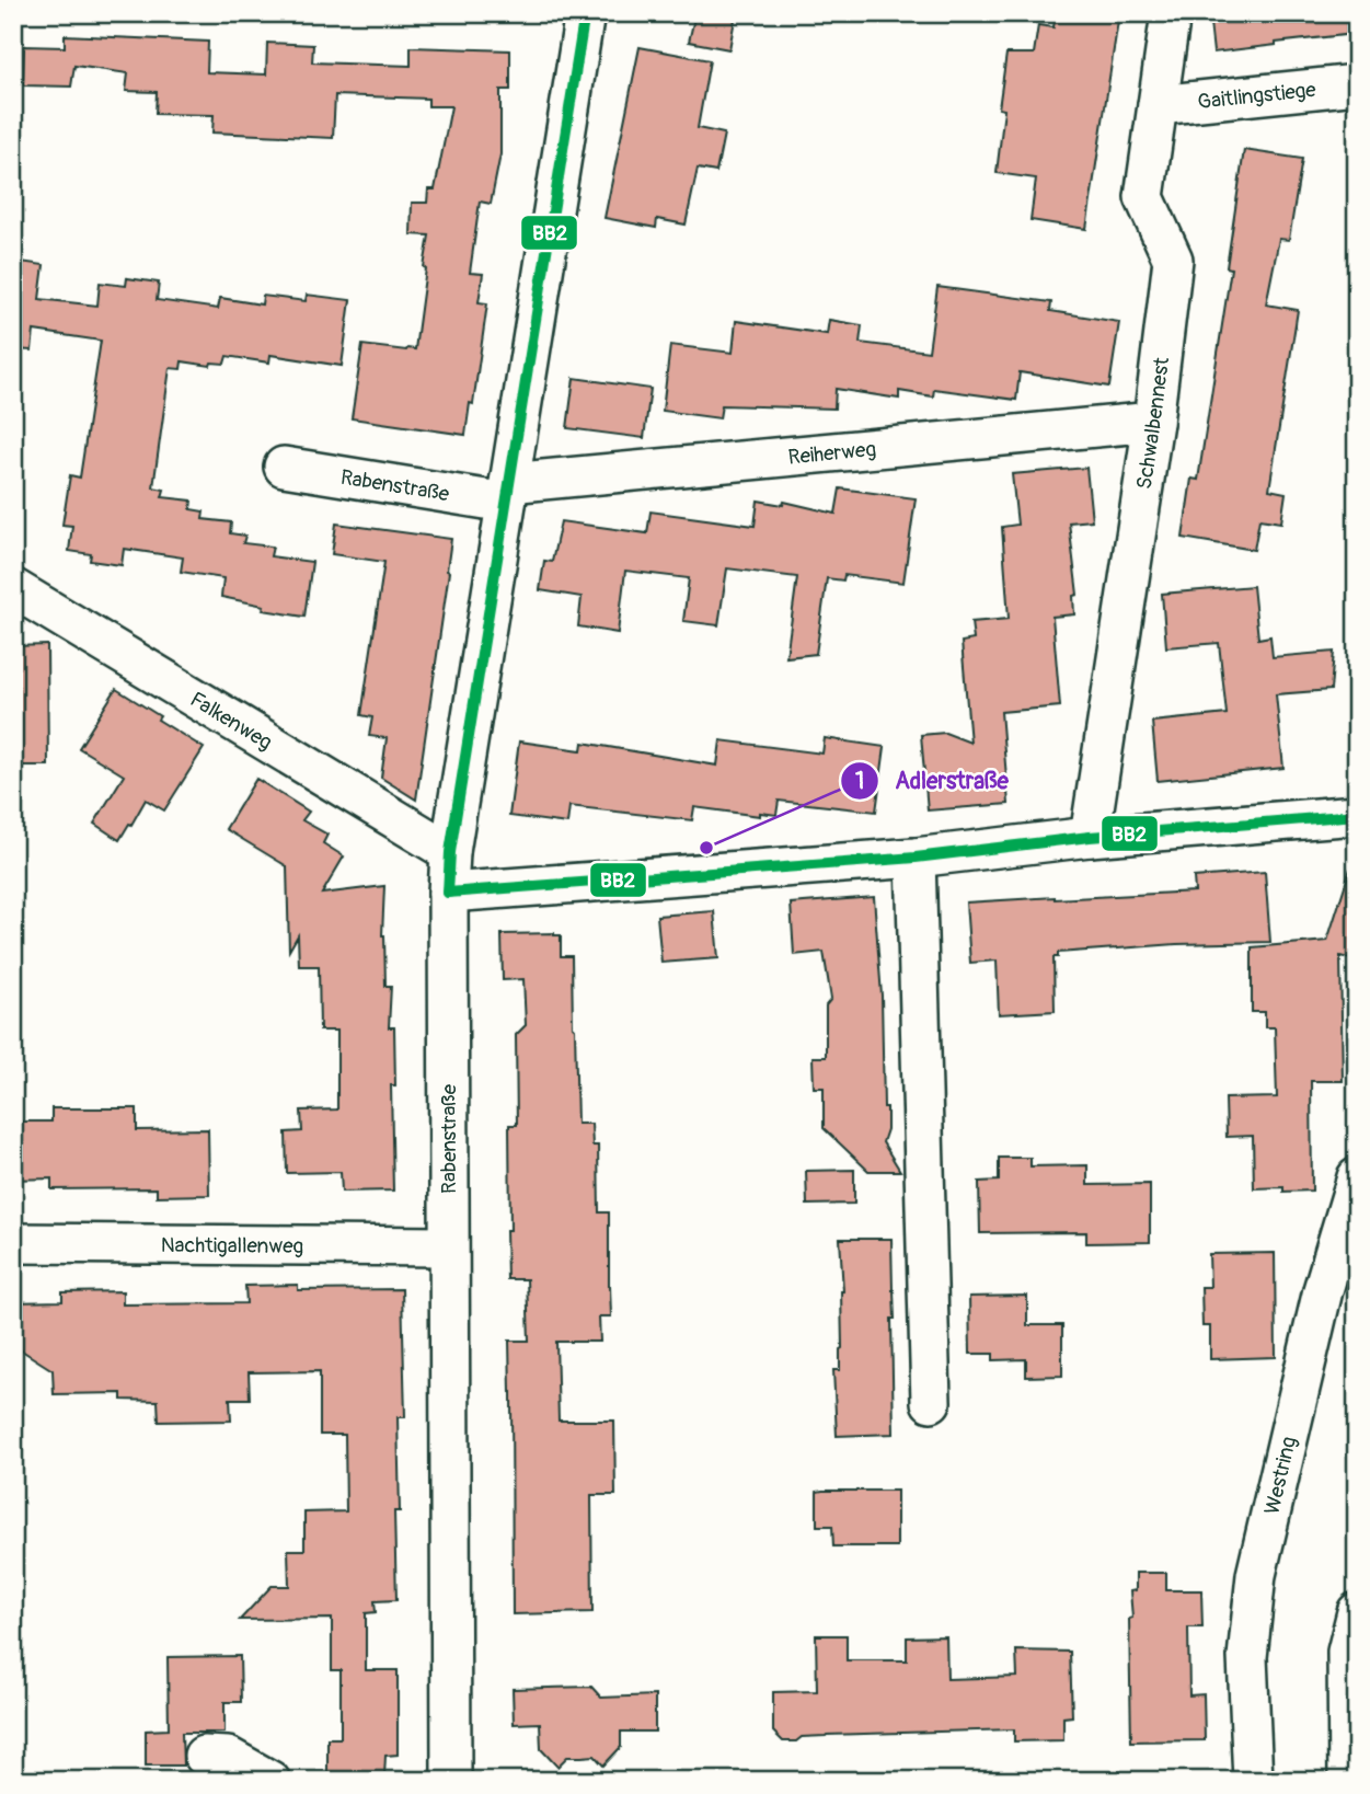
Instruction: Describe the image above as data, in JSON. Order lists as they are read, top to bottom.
{
  "streets": {
    "street": [
      "Gaitlingstiege",
      "Schwalbennest",
      "Reiherweg",
      "Rabenstraße",
      "Falkenweg",
      "Nachtigallenweg",
      "Westring"
    ]
  },
  "crossings": [
    ["Gaitlingstiege", "Schwalbennest"],
    ["Schwalbennest", "Reiherweg"],
    ["Reiherweg", "Rabenstraße"],
    ["Rabenstraße", "Falkenweg"],
    ["Rabenstraße", "Nachtigallenweg"]
  ],
  "places": ["Adlerstraße"],
  "lines": ["transit line BB2"]
}
